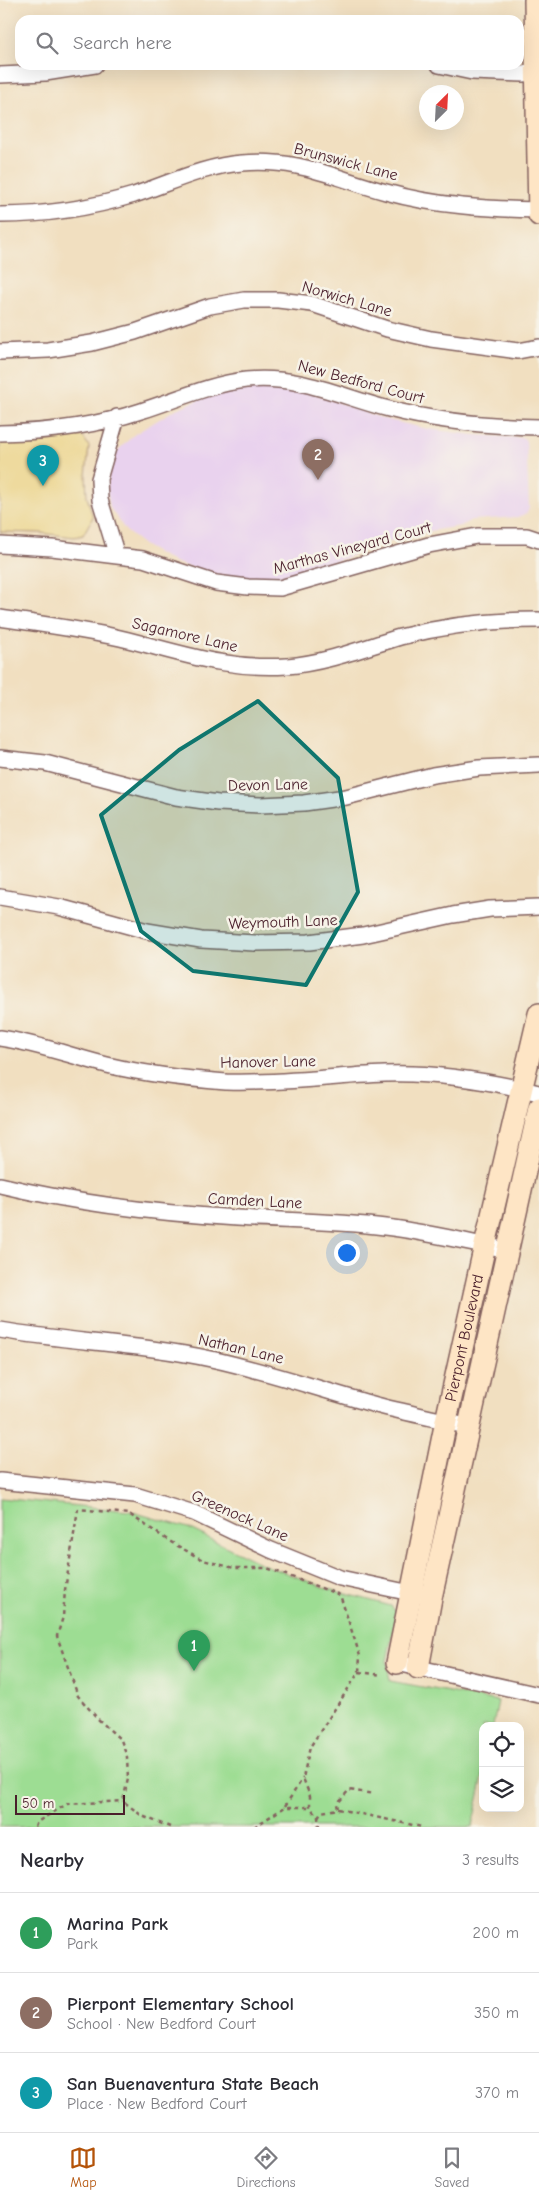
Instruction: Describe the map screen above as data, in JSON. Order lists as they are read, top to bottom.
{
  "streets": {
    "street": [
      "Brunswick Lane",
      "Norwich Lane",
      "New Bedford Court",
      "Marthas Vineyard Court",
      "Sagamore Lane",
      "Devon Lane",
      "Weymouth Lane",
      "Hanover Lane",
      "Camden Lane",
      "Pierpont Boulevard",
      "Nathan Lane",
      "Greenock Lane"
    ]
  },
  "crossings": [
    ["Hanover Lane", "Pierpont Boulevard"],
    ["Camden Lane", "Pierpont Boulevard"],
    ["Pierpont Boulevard", "Nathan Lane"],
    ["Pierpont Boulevard", "Greenock Lane"]
  ],
  "scale_bar": "50 m",
  "north": "top right",
  "page": {
    "search": "Search here",
    "pins": ["2", "3", "1"],
    "scale": "50 m",
    "heading": ["Nearby", "3 results"],
    "list": [
      {
        "mark": "1",
        "name": "Marina Park",
        "note": "Park",
        "value": "200 m"
      },
      {
        "mark": "2",
        "name": "Pierpont Elementary School",
        "note": "School · New Bedford Court",
        "value": "350 m"
      },
      {
        "mark": "3",
        "name": "San Buenaventura State Beach",
        "note": "Place · New Bedford Court",
        "value": "370 m"
      }
    ],
    "nav": ["Map", "Directions", "Saved"]
  }
}
